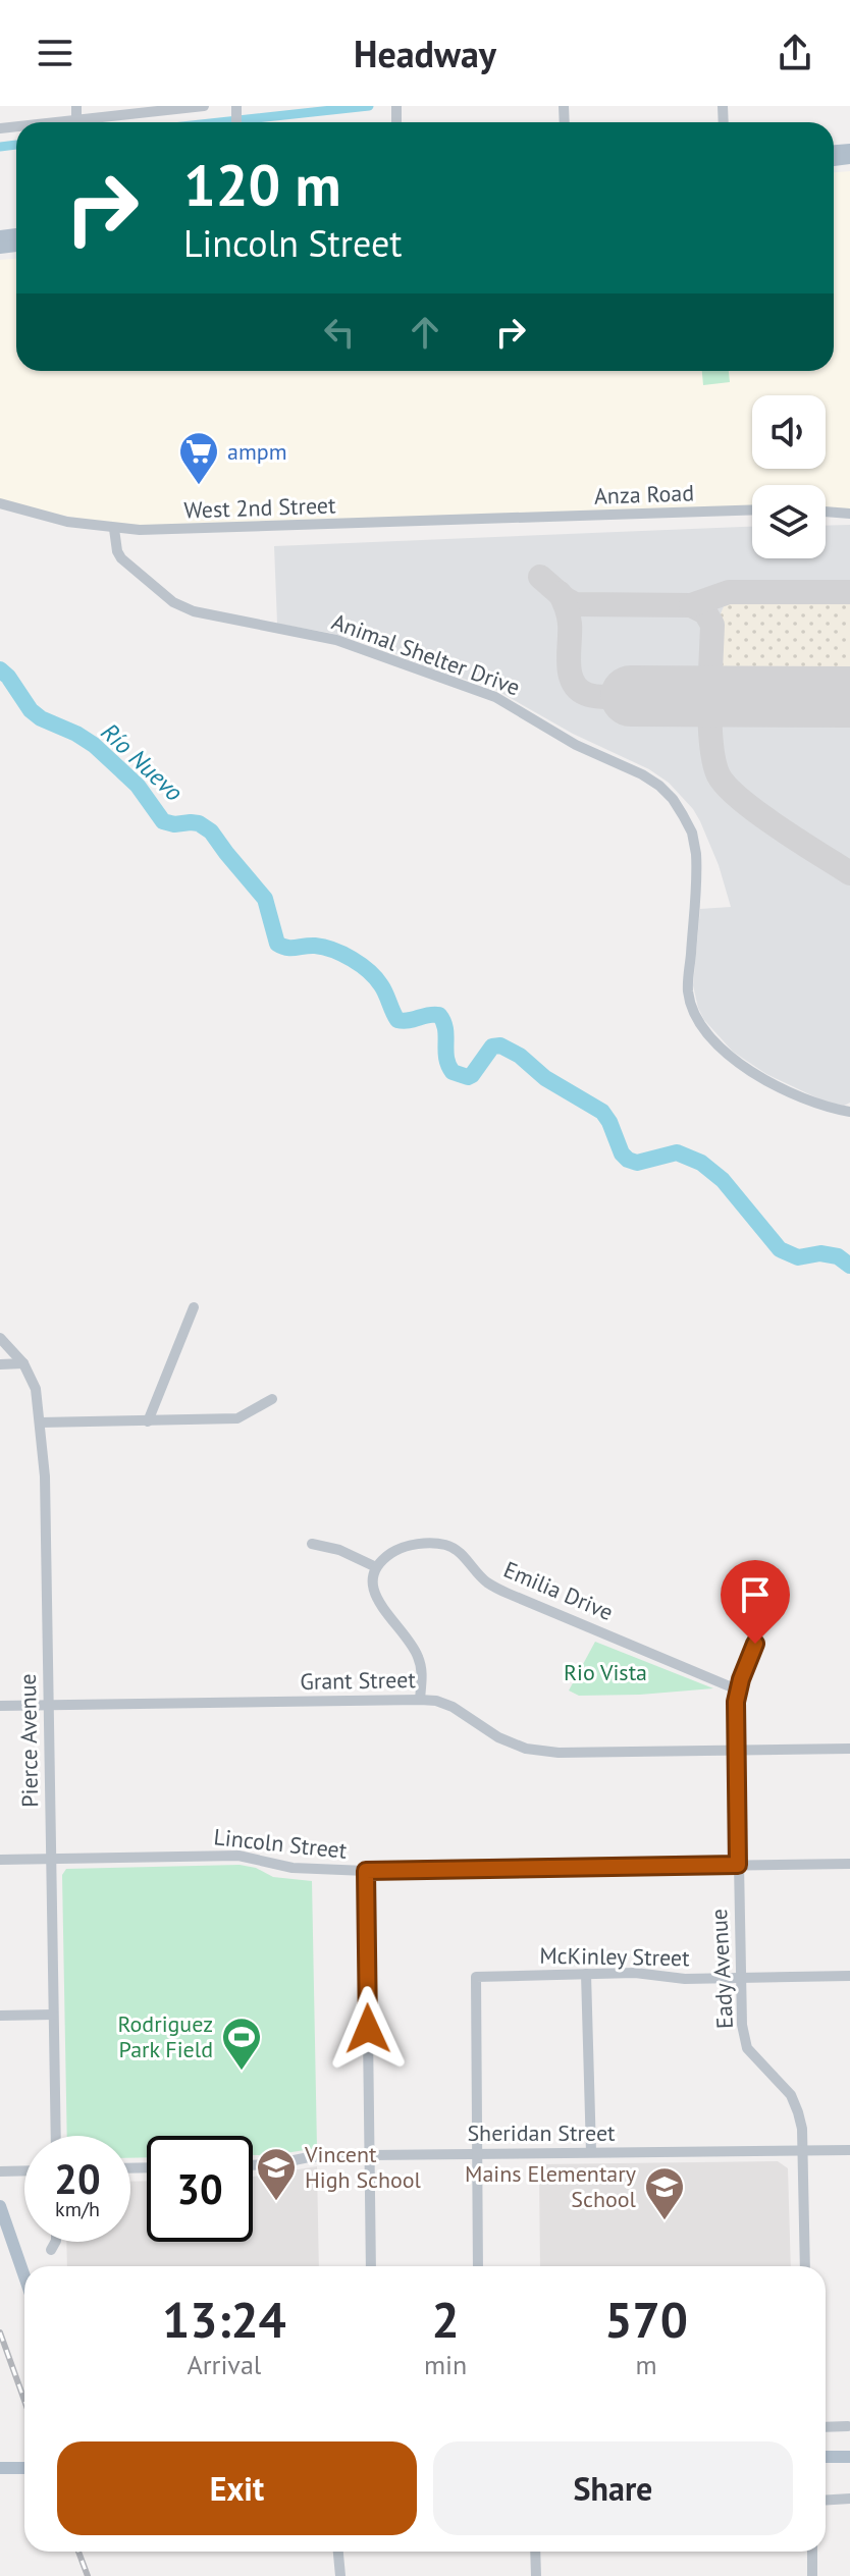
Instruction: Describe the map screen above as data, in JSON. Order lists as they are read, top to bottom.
{
  "streets": {
    "street": [
      "Anza Road",
      "West 2nd Street",
      "Animal Shelter Drive",
      "Emilia Drive",
      "Grant Street",
      "Pierce Avenue",
      "Lincoln Street",
      "McKinley Street",
      "Eady Avenue",
      "Sheridan Street"
    ]
  },
  "crossings": [
    ["Anza Road", "West 2nd Street"],
    ["West 2nd Street", "Animal Shelter Drive"],
    ["Emilia Drive", "Eady Avenue"],
    ["Grant Street", "Pierce Avenue"],
    ["Grant Street", "Eady Avenue"],
    ["Pierce Avenue", "Lincoln Street"],
    ["Lincoln Street", "Eady Avenue"],
    ["McKinley Street", "Eady Avenue"],
    ["McKinley Street", "Sheridan Street"],
    ["Eady Avenue", "Sheridan Street"]
  ],
  "water": ["Río Nuevo"],
  "parks": ["Rio Vista"],
  "places": {
    "supermarket": ["ampm"],
    "sports": ["Rodriguez Park Field"],
    "school or university": ["Vincent High School", "Mains Elementary School"]
  },
  "page": {
    "header": "Headway",
    "turn": ["120 m", "Lincoln Street"],
    "speed": "20 km/h",
    "limit": "30",
    "eta": [
      "13:24",
      "Arrival",
      "2",
      "min",
      "570",
      "m"
    ],
    "buttons": ["Exit", "Share"]
  }
}
